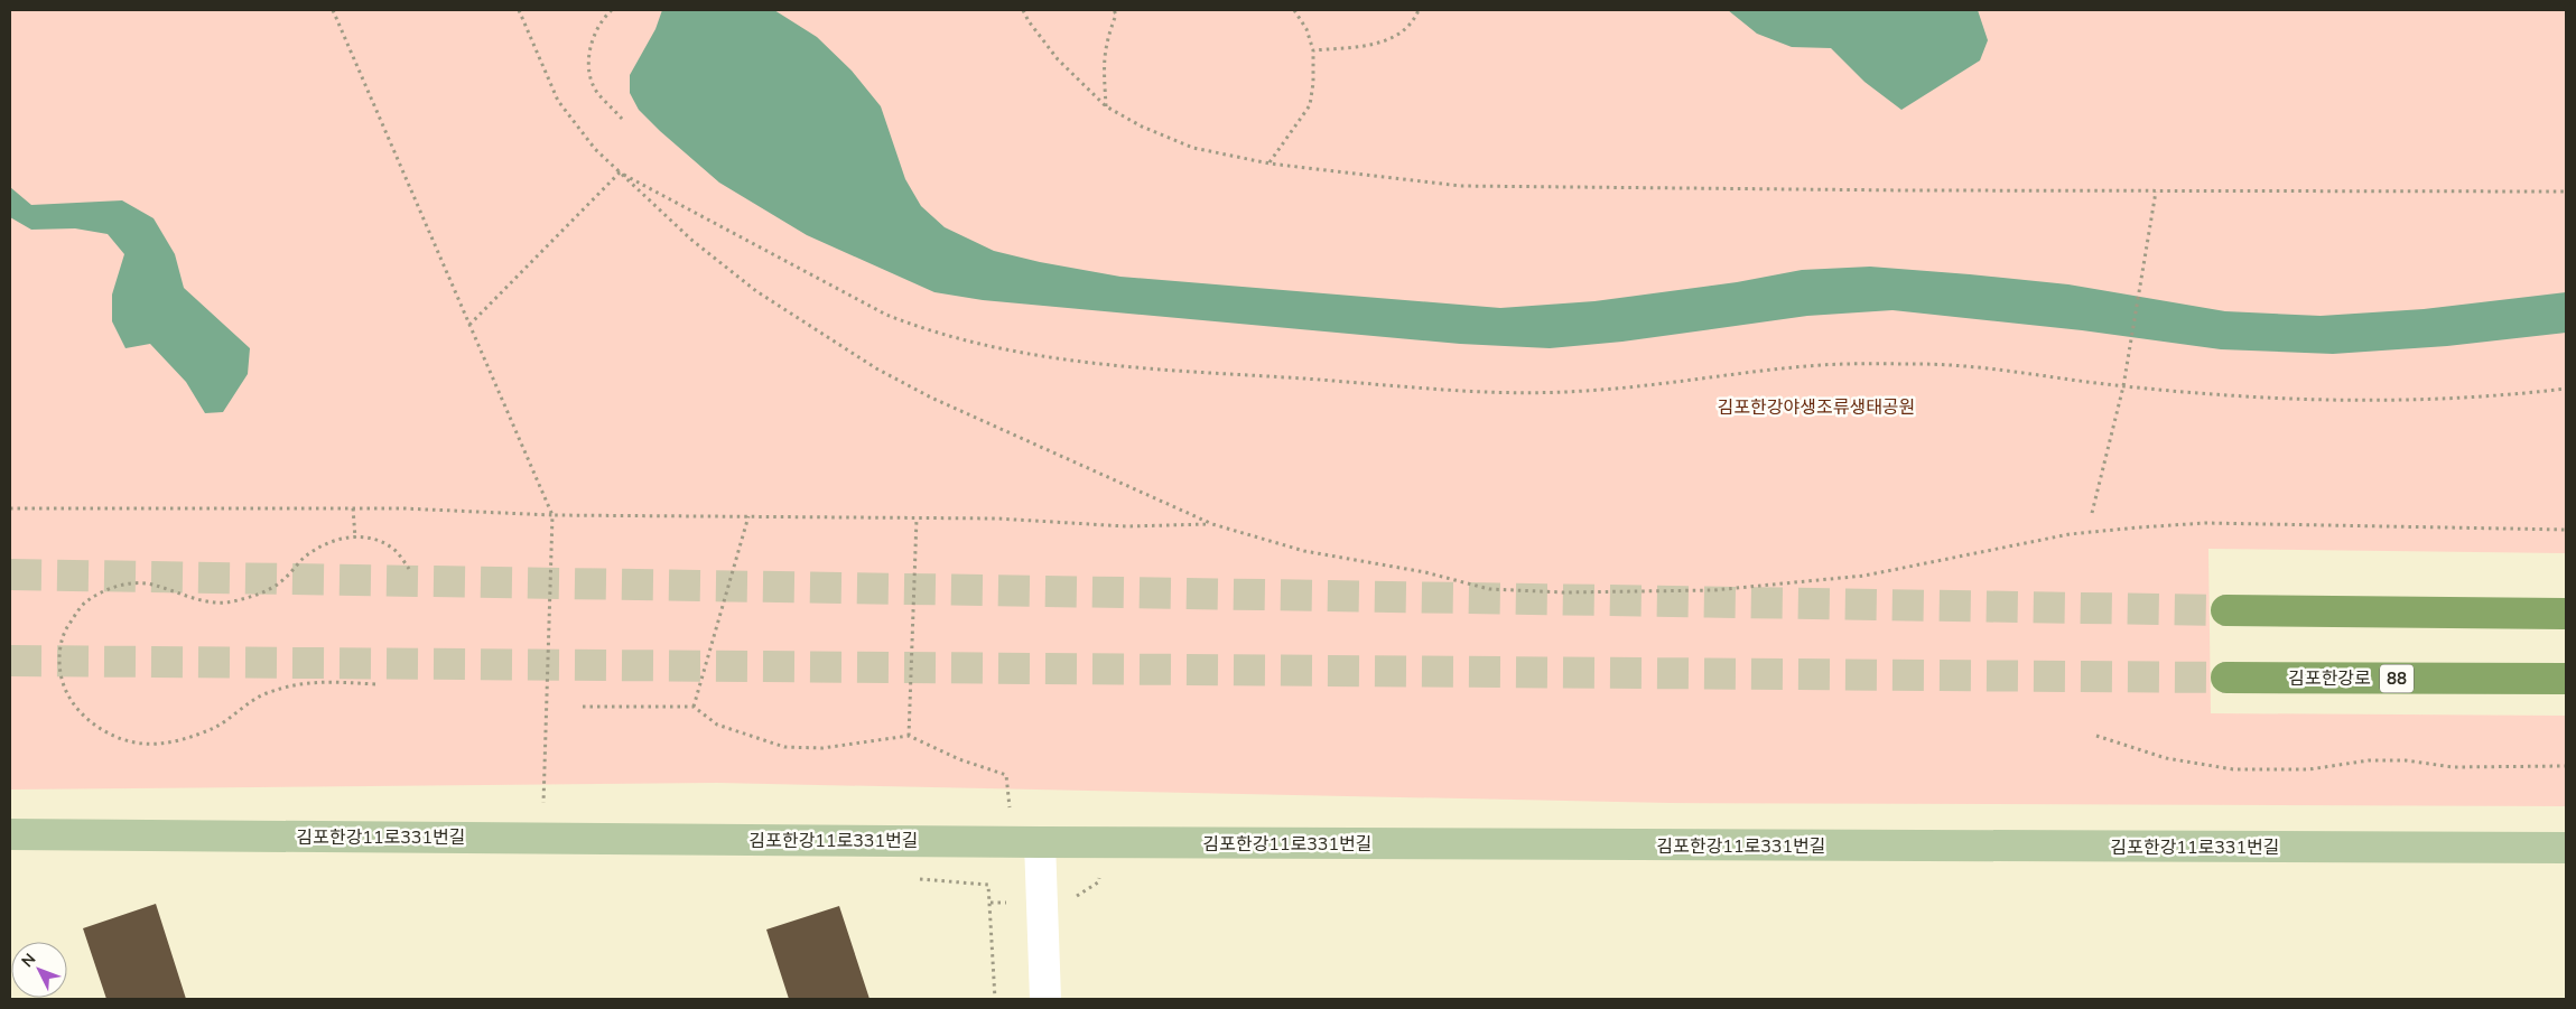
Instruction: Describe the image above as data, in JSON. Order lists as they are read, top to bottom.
{
  "streets": {
    "highway": ["김포한강로", "88"],
    "main road": ["김포한강11로331번길"]
  },
  "parks": ["김포한강야생조류생태공원"],
  "north": "top left"
}
